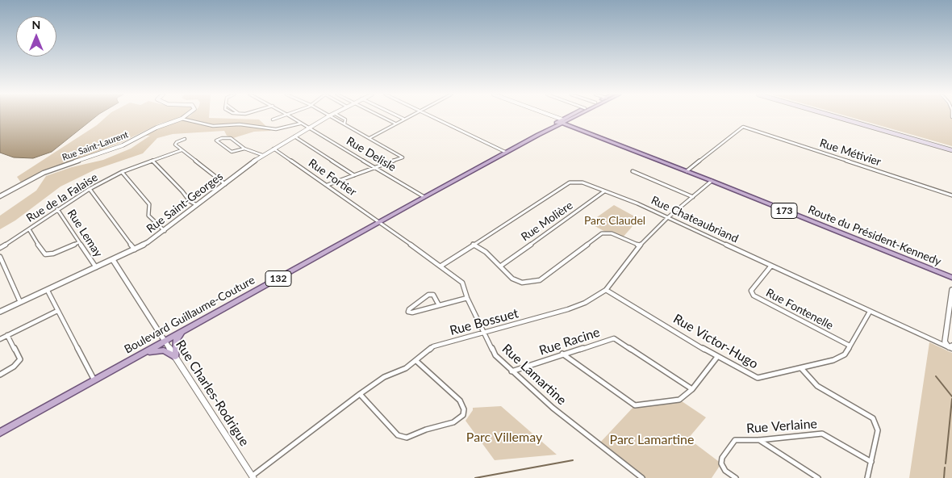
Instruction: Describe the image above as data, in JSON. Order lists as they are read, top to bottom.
{
  "streets": {
    "main road": [
      "173",
      "Route du Président-Kennedy",
      "132",
      "Boulevard Guillaume-Couture"
    ],
    "street": [
      "Rue Saint-Laurent",
      "Rue Métivier",
      "Rue Delisle",
      "Rue Fortier",
      "Rue de la Falaise",
      "Rue Saint-Georges",
      "Rue Chateaubriand",
      "Rue Molière",
      "Rue Lemay",
      "Rue Fontenelle",
      "Rue Bossuet",
      "Rue Racine",
      "Rue Victor-Hugo",
      "Rue Lamartine",
      "Rue Charles-Rodrigue",
      "Rue Verlaine"
    ]
  },
  "crossings": [
    ["Rue Métivier", "Route du Président-Kennedy"],
    ["Rue Delisle", "Rue Saint-Georges"],
    ["Rue Delisle", "Boulevard Guillaume-Couture"],
    ["Rue Fortier", "Rue Saint-Georges"],
    ["Rue Fortier", "Boulevard Guillaume-Couture"],
    ["Rue Fortier", "Rue Lamartine"],
    ["Rue de la Falaise", "Rue Lemay"],
    ["Rue Saint-Georges", "Rue Lemay"],
    ["Rue Saint-Georges", "Rue Charles-Rodrigue"],
    ["Rue Chateaubriand", "Rue Molière"],
    ["Rue Chateaubriand", "Rue Fontenelle"],
    ["Rue Chateaubriand", "Rue Bossuet"],
    ["Rue Chateaubriand", "Rue Victor-Hugo"],
    ["Rue Chateaubriand", "Rue Lamartine"],
    ["Route du Président-Kennedy", "Boulevard Guillaume-Couture"],
    ["Route du Président-Kennedy", "Rue Bossuet"],
    ["Rue Fontenelle", "Rue Victor-Hugo"],
    ["Boulevard Guillaume-Couture", "Rue Lamartine"],
    ["Boulevard Guillaume-Couture", "Rue Charles-Rodrigue"],
    ["Rue Bossuet", "Rue Victor-Hugo"],
    ["Rue Bossuet", "Rue Lamartine"],
    ["Rue Bossuet", "Rue Charles-Rodrigue"],
    ["Rue Racine", "Rue Lamartine"]
  ],
  "parks": ["Parc Claudel", "Parc Villemay", "Parc Lamartine"],
  "north": "top"
}
